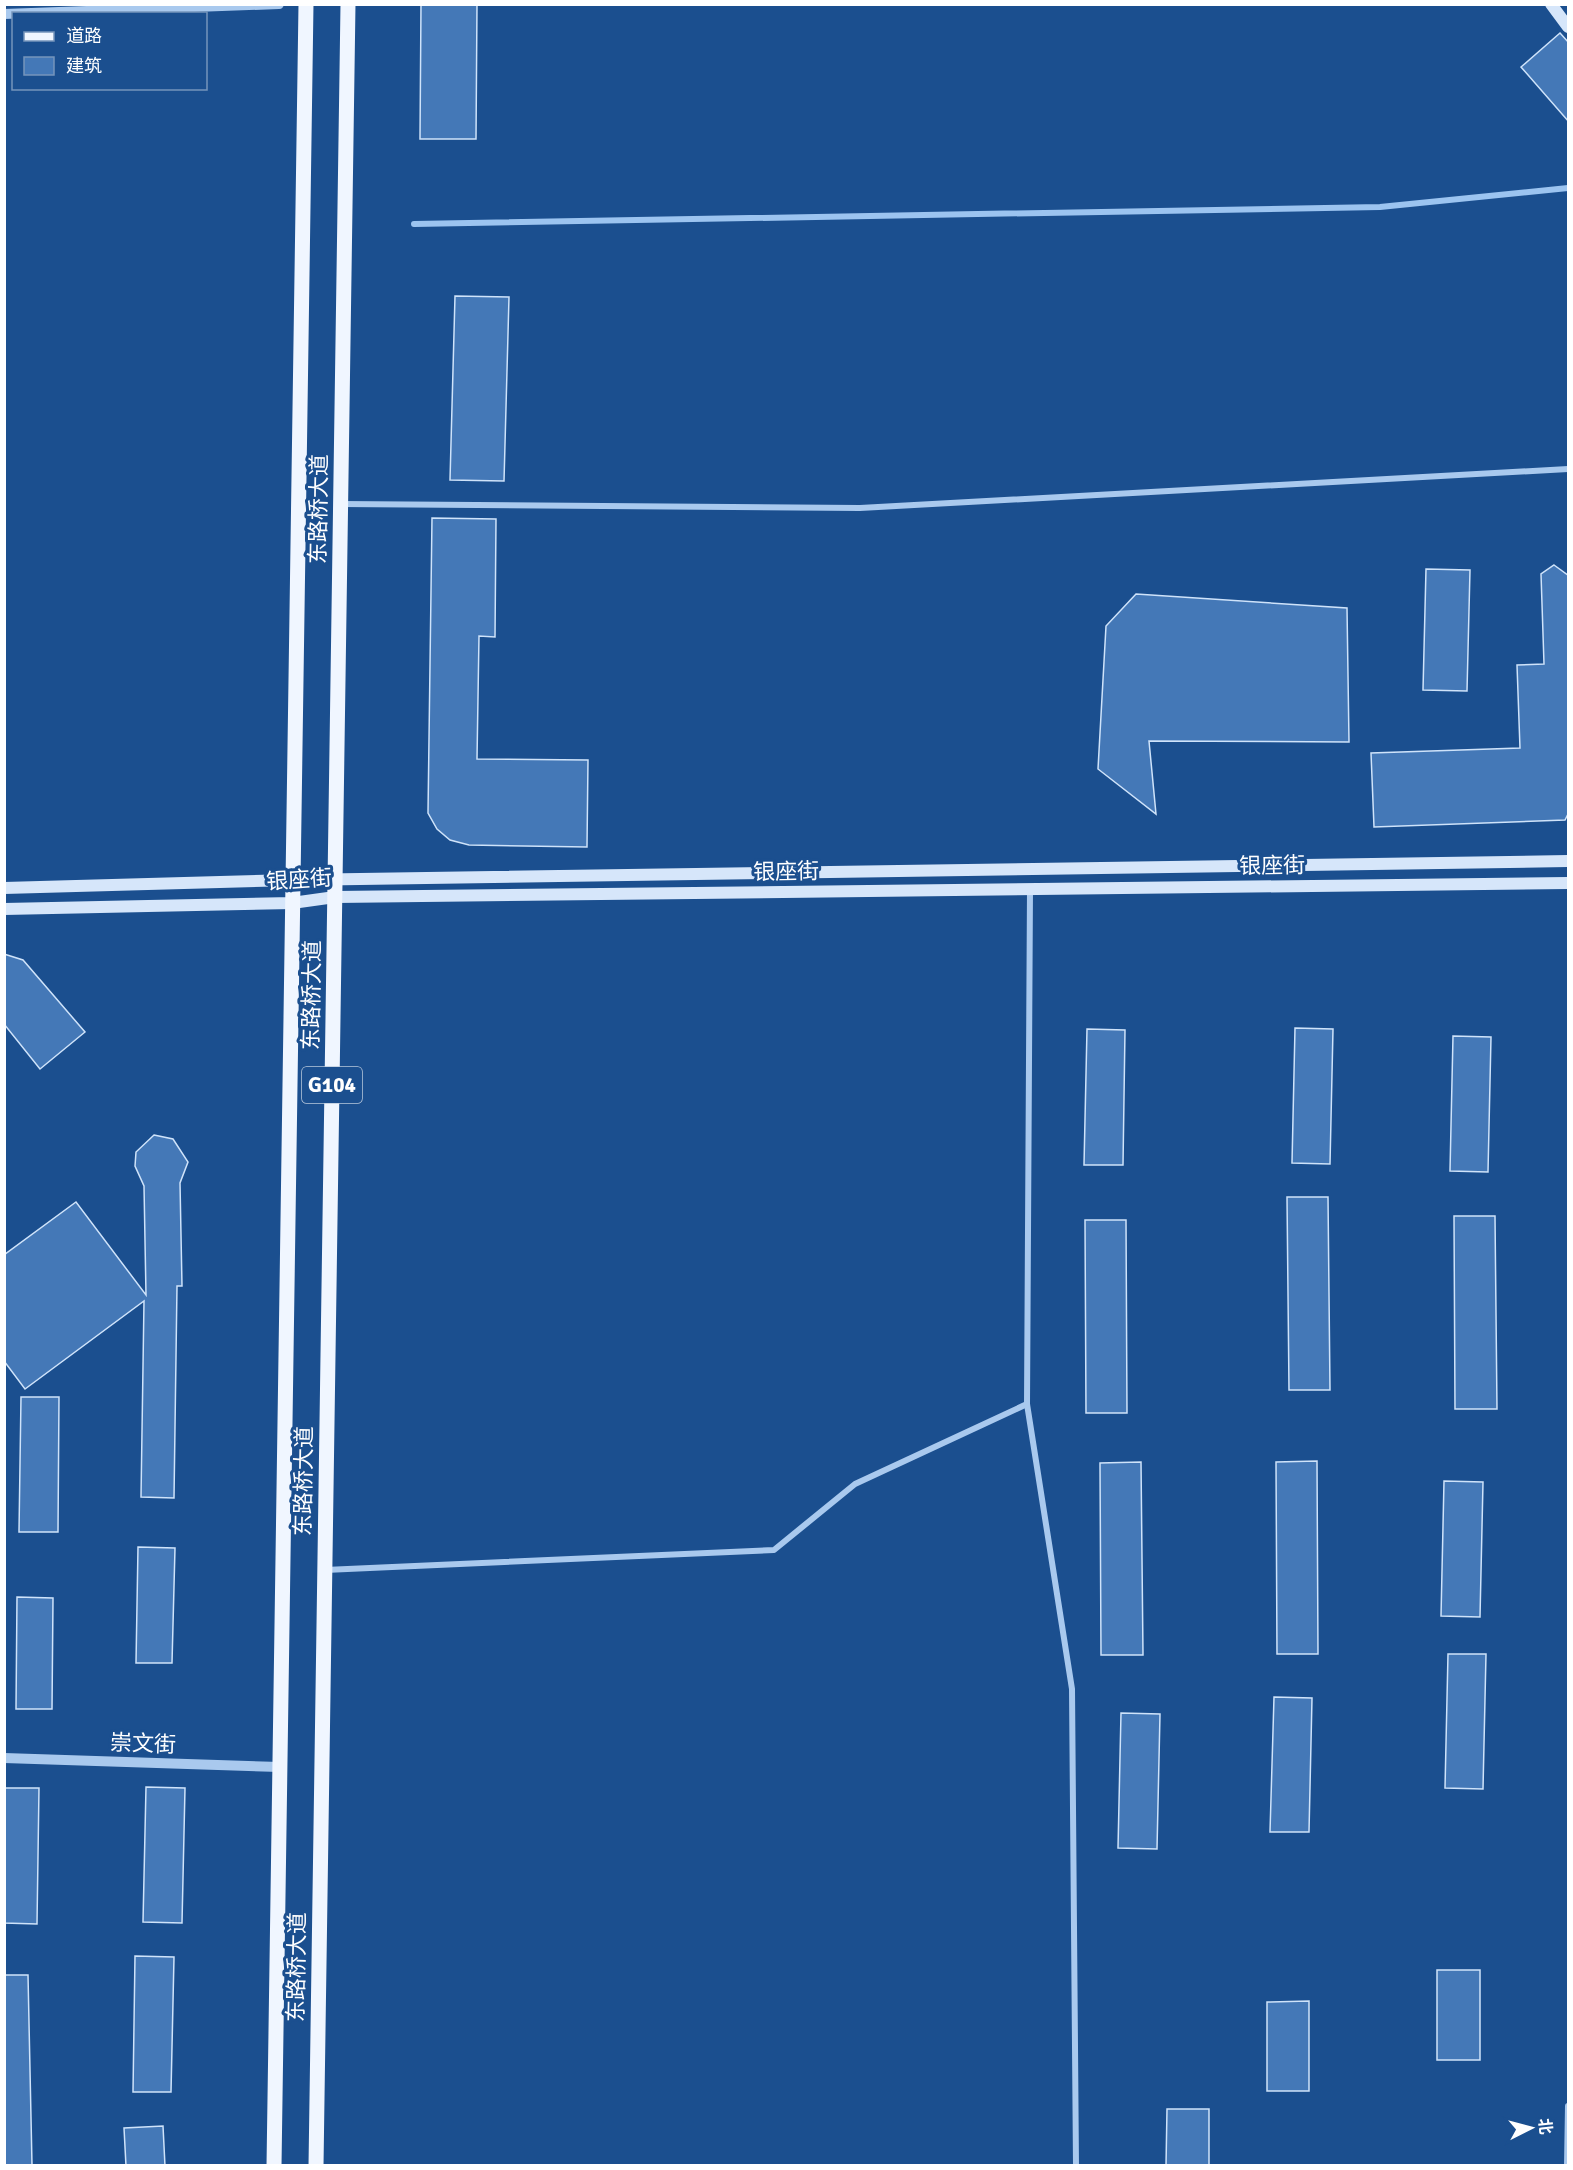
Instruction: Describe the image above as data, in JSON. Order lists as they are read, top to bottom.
{
  "streets": {
    "main road": ["东路桥大道", "银座街", "G104"],
    "street": ["崇文街"]
  },
  "crossings": [
    ["东路桥大道", "银座街"],
    ["东路桥大道", "崇文街"]
  ],
  "legend": ["道路", "建筑"],
  "north": "right"
}
